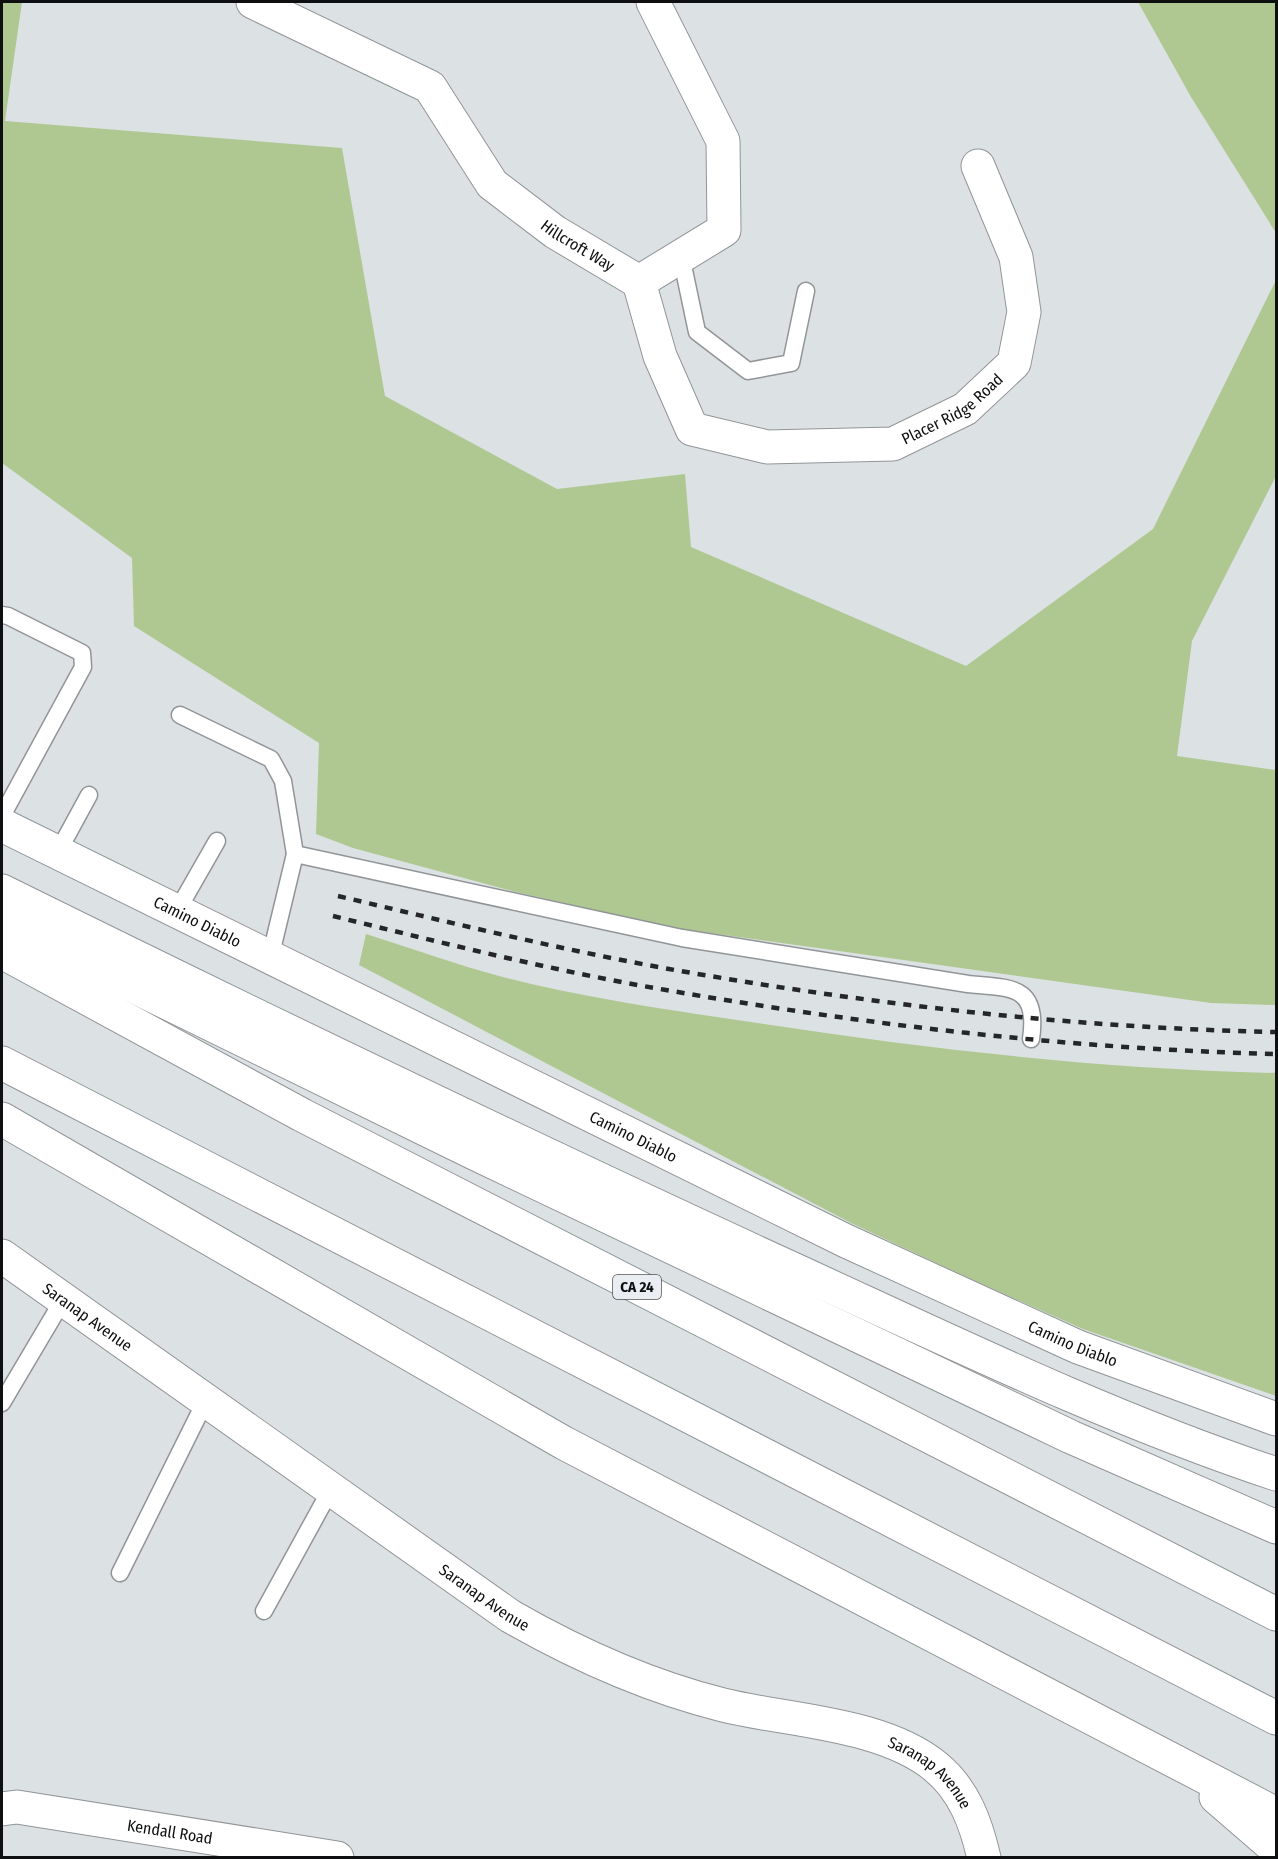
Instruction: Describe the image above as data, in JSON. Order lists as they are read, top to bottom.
{
  "streets": {
    "main road": [
      "Hillcroft Way",
      "Placer Ridge Road",
      "Camino Diablo",
      "CA 24",
      "Saranap Avenue",
      "Kendall Road"
    ]
  },
  "crossings": [
    ["Hillcroft Way", "Placer Ridge Road"]
  ]
}
